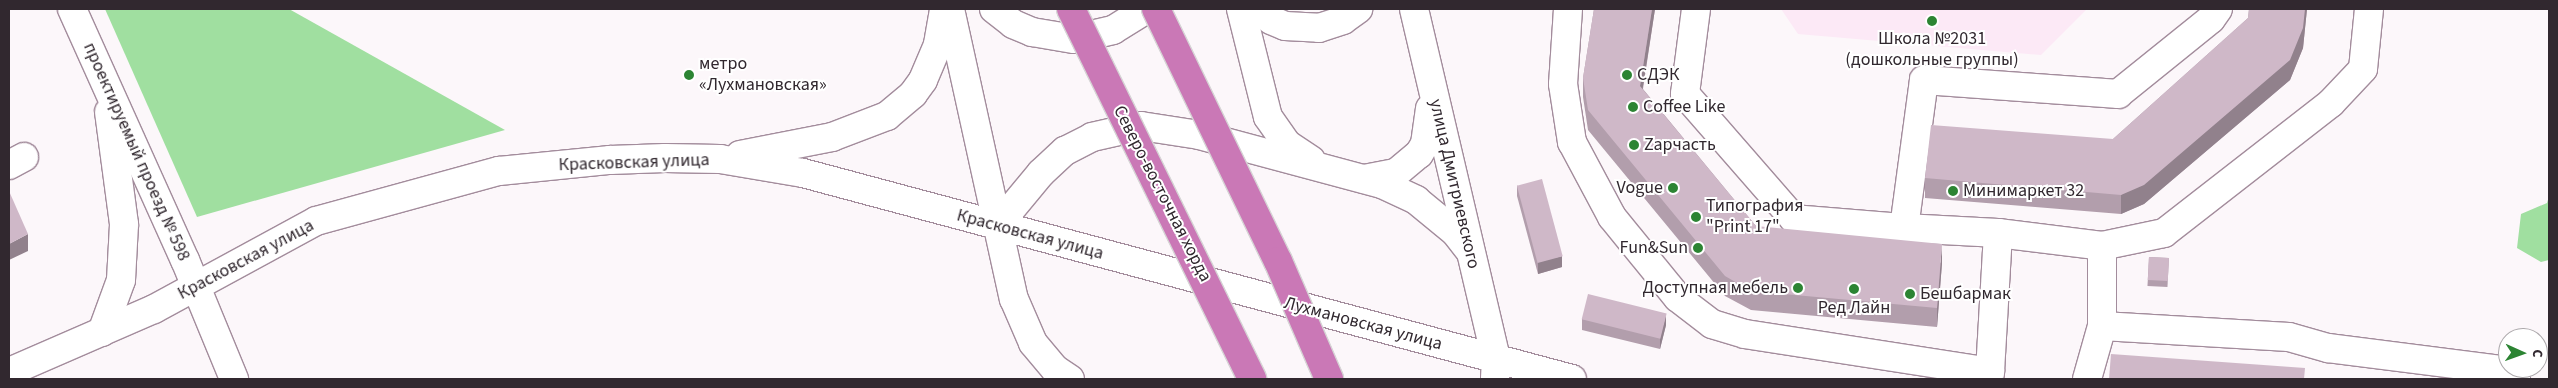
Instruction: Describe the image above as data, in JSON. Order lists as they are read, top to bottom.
{
  "streets": {
    "highway": ["Северо-восточная хорда"],
    "street": [
      "проектируемый проезд № 598",
      "Красковская улица",
      "улица Дмитриевского",
      "Лухмановская улица"
    ]
  },
  "crossings": [
    ["проектируемый проезд № 598", "Красковская улица"],
    ["Красковская улица", "Лухмановская улица"],
    ["улица Дмитриевского", "Лухмановская улица"]
  ],
  "places": [
    "Школа №2031 (дошкольные группы)",
    "метро «Лухмановская»",
    "СДЭК",
    "Coffee Like",
    "Zapчасть",
    "Vogue",
    "Минимаркет 32",
    "Типография \"Print 17\"",
    "Fun&Sun",
    "Доступная мебель",
    "Ред Лайн",
    "Бешбармак"
  ],
  "north": "right"
}
